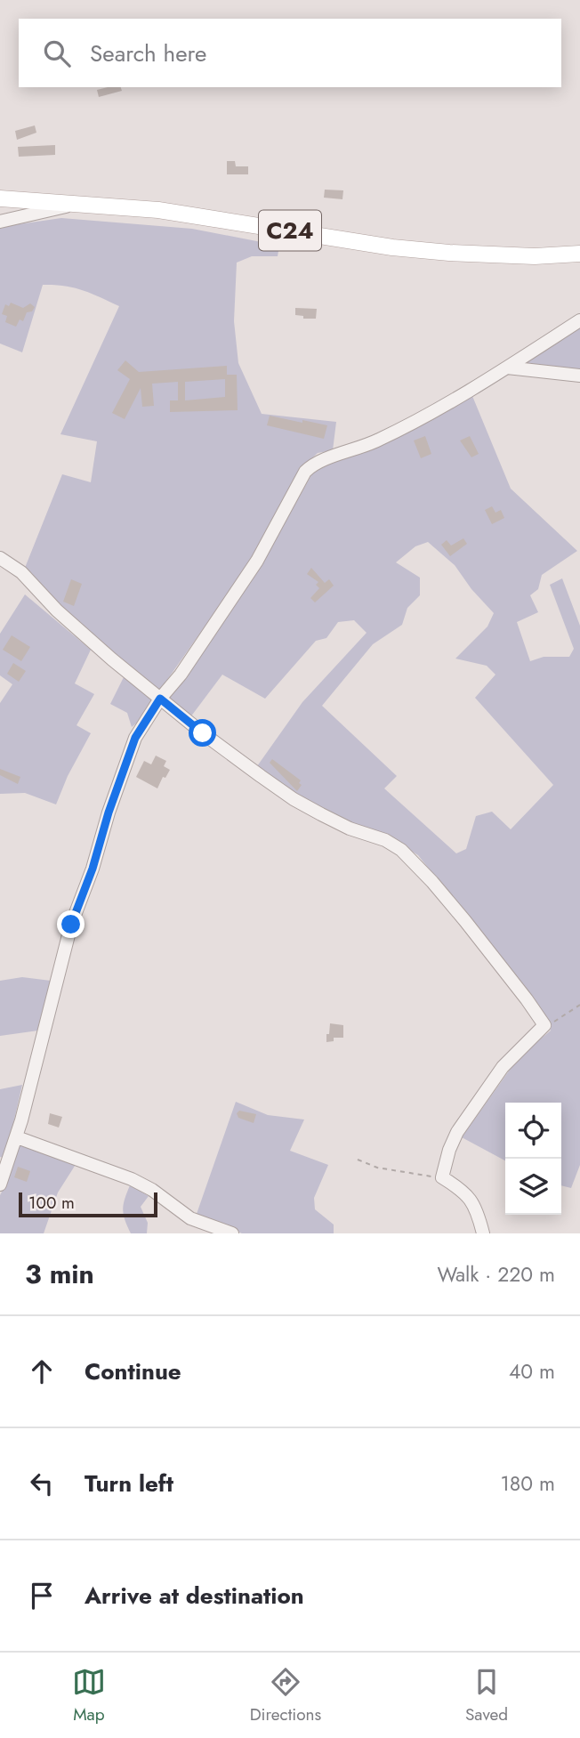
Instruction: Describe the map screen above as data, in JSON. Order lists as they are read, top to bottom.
{
  "streets": {
    "main road": ["C24"]
  },
  "scale_bar": "100 m",
  "page": {
    "search": "Search here",
    "scale": "100 m",
    "heading": ["3 min", "Walk · 220 m"],
    "list": [
      ["Continue", "40 m"],
      ["Turn left", "180 m"],
      "Arrive at destination"
    ],
    "nav": ["Map", "Directions", "Saved"]
  }
}
